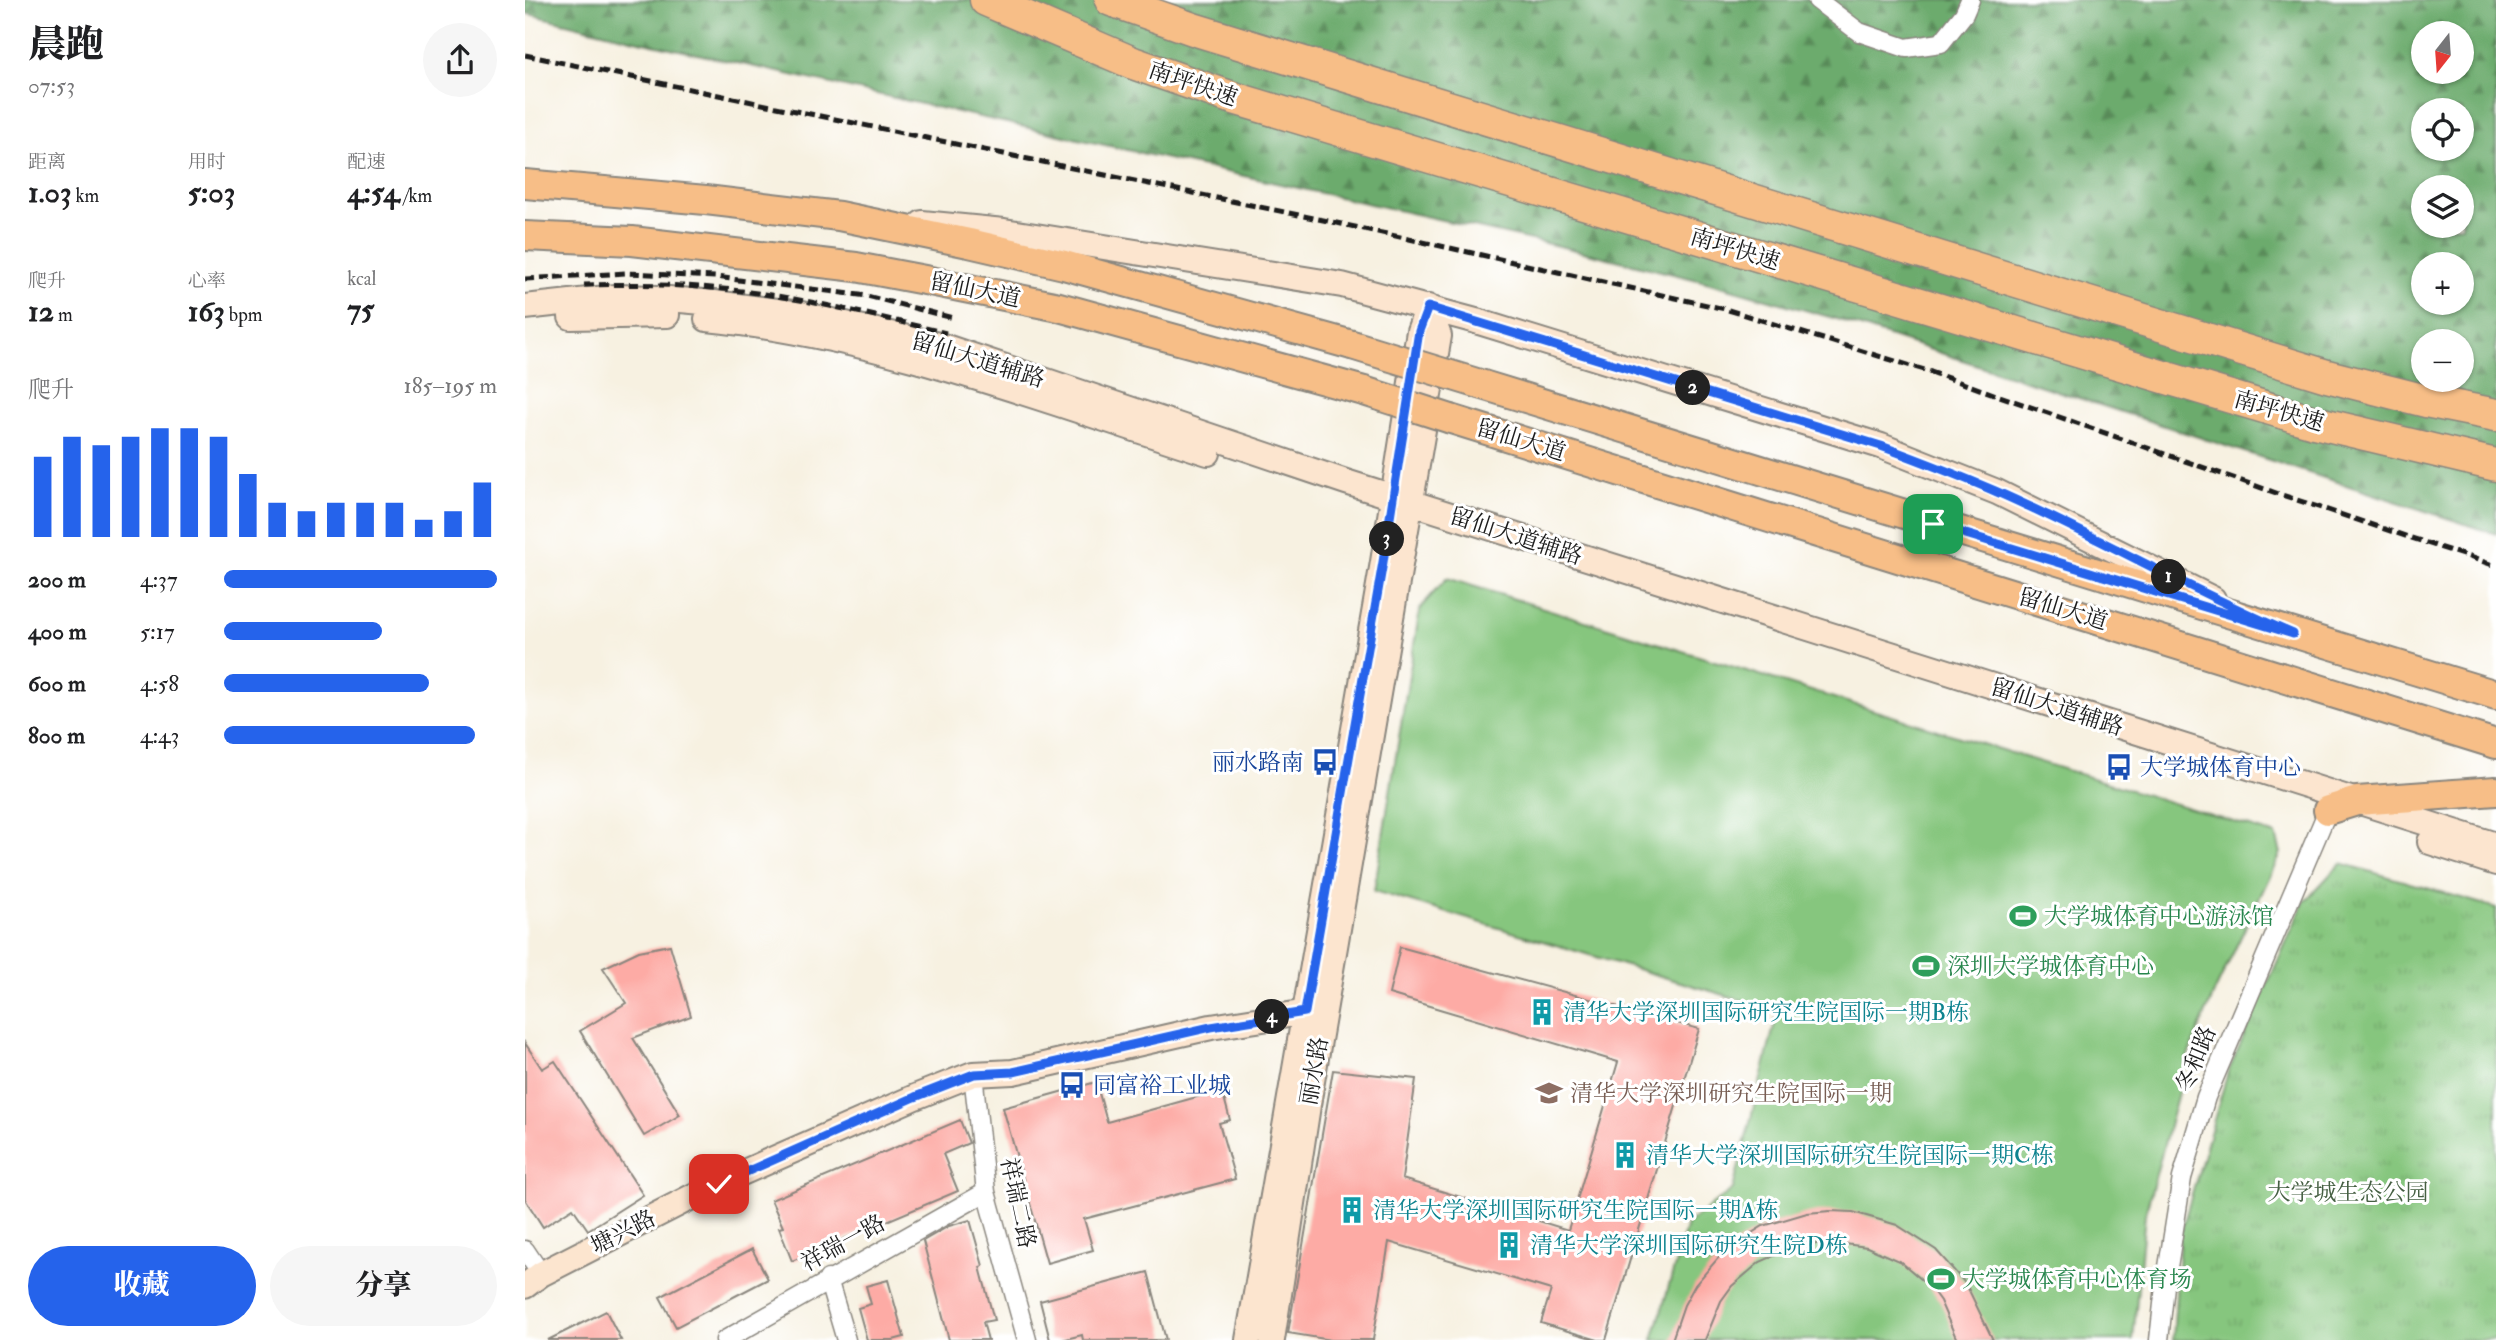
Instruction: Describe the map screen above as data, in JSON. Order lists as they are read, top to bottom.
{
  "streets": {
    "highway": ["南坪快速"],
    "main road": [
      "留仙大道",
      "留仙大道辅路",
      "丽水路",
      "塘兴路"
    ],
    "street": ["冬和路", "祥瑞二路", "祥瑞一路"]
  },
  "crossings": [
    ["留仙大道辅路", "冬和路"],
    ["留仙大道辅路", "丽水路"],
    ["丽水路", "塘兴路"],
    ["祥瑞二路", "塘兴路"],
    ["祥瑞二路", "祥瑞一路"]
  ],
  "parks": ["大学城生态公园"],
  "places": {
    "bus stop": ["丽水路南", "大学城体育中心", "同富裕工业城"],
    "sports": ["大学城体育中心游泳馆", "深圳大学城体育中心", "大学城体育中心体育场"],
    "building": [
      "清华大学深圳国际研究生院国际一期B栋",
      "清华大学深圳国际研究生院国际一期C栋",
      "清华大学深圳国际研究生院国际一期A栋",
      "清华大学深圳国际研究生院D栋"
    ],
    "school or university": ["清华大学深圳研究生院国际一期"]
  },
  "north": "bottom",
  "page": {
    "heading": ["晨跑", "07:53"],
    "map_buttons": ["+", "−"],
    "stats": [
      ["距离", "1.03 km"],
      ["用时", "5:03"],
      ["配速", "4:54 /km"],
      ["爬升", "12 m"],
      ["心率", "163 bpm"],
      ["kcal", "75"]
    ],
    "chart": ["爬升", "185–195 m"],
    "pins": [
      "2",
      "3",
      "1",
      "4"
    ],
    "list": [
      {
        "name": "200 m",
        "note": "4:37"
      },
      {
        "name": "400 m",
        "note": "5:17"
      },
      {
        "name": "600 m",
        "note": "4:58"
      },
      {
        "name": "800 m",
        "note": "4:43"
      }
    ],
    "buttons": ["收藏", "分享"]
  }
}
